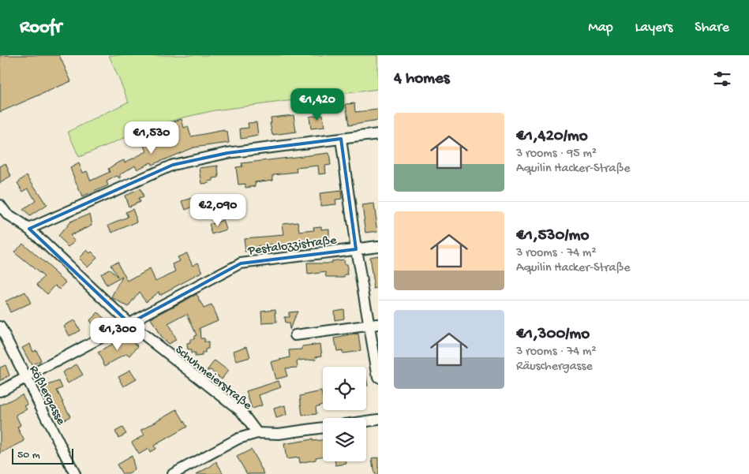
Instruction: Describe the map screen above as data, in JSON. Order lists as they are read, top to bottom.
{
  "streets": {
    "street": ["Pestalozzistraße", "Schuhmeierstraße", "Rößlergasse"]
  },
  "crossings": [
    ["Pestalozzistraße", "Schuhmeierstraße"],
    ["Pestalozzistraße", "Rößlergasse"]
  ],
  "scale_bar": "50 m",
  "page": {
    "header": "Roofr",
    "nav": ["Map", "Layers", "Share"],
    "heading": "4 homes",
    "price": [
      "€1,420",
      "€1,530",
      "€2,090",
      "€1,300"
    ],
    "list": [
      {
        "name": "€1,420/mo",
        "note": "3 rooms · 95 m² · Aquilin Hacker-Straße"
      },
      {
        "name": "€1,530/mo",
        "note": "3 rooms · 74 m² · Aquilin Hacker-Straße"
      },
      {
        "name": "€1,300/mo",
        "note": "3 rooms · 74 m² · Räuschergasse"
      }
    ],
    "scale": "50 m"
  }
}
